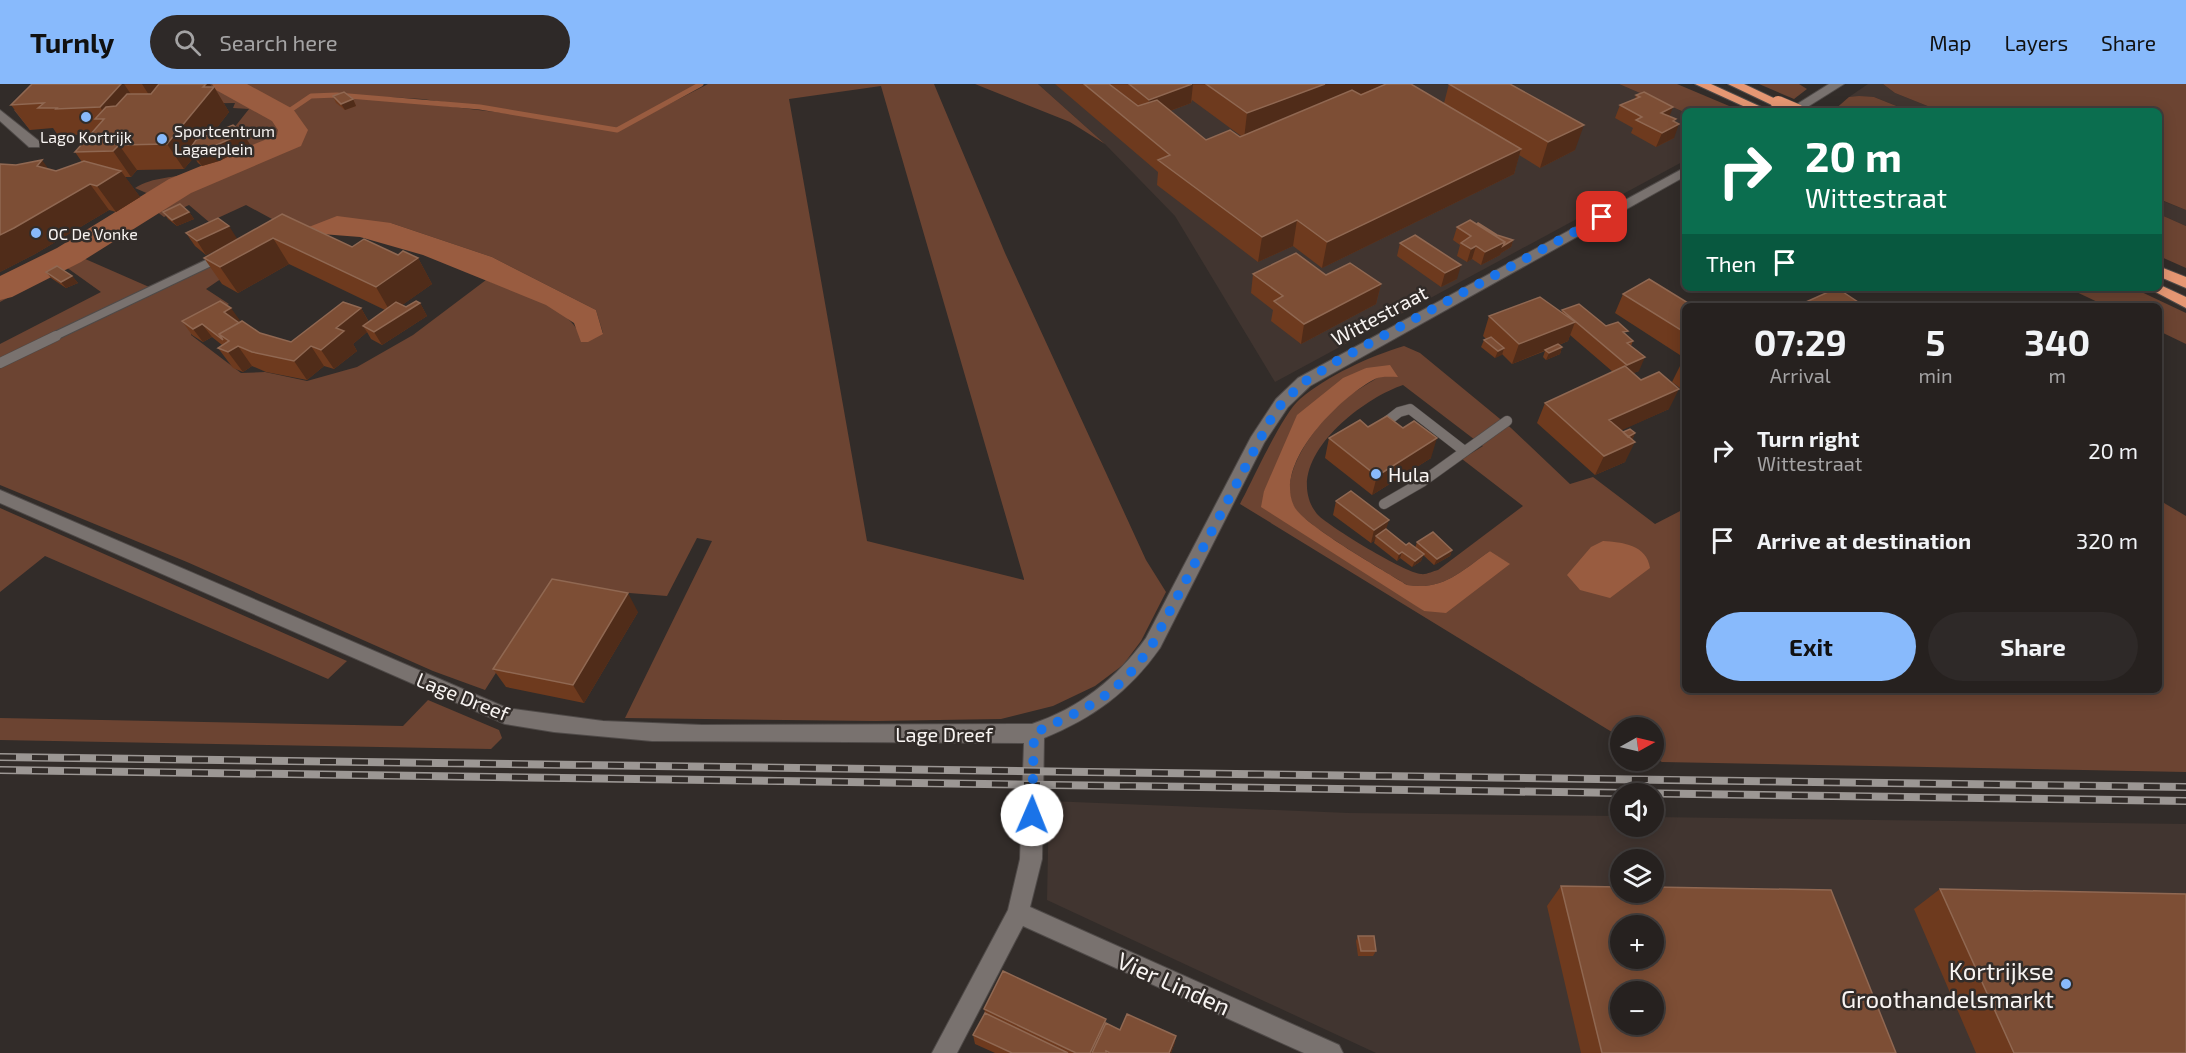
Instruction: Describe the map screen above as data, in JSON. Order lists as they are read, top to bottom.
{
  "streets": {
    "street": ["Wittestraat", "Lage Dreef", "Vier Linden"]
  },
  "crossings": [
    ["Wittestraat", "Lage Dreef"]
  ],
  "places": [
    "Lago Kortrijk",
    "Sportcentrum Lagaeplein",
    "OC De Vonke",
    "Hula",
    "Kortrijkse Groothandelsmarkt"
  ],
  "north": "right",
  "page": {
    "header": "Turnly",
    "search": "Search here",
    "nav": ["Map", "Layers", "Share"],
    "turn": ["20 m", "Wittestraat"],
    "then": "Then",
    "eta": [
      "07:29",
      "Arrival",
      "5",
      "min",
      "340",
      "m"
    ],
    "list": [
      {
        "name": "Turn right",
        "note": "Wittestraat",
        "value": "20 m"
      },
      {
        "name": "Arrive at destination",
        "value": "320 m"
      }
    ],
    "buttons": ["Exit", "Share"],
    "map_buttons": ["+", "−"]
  }
}
